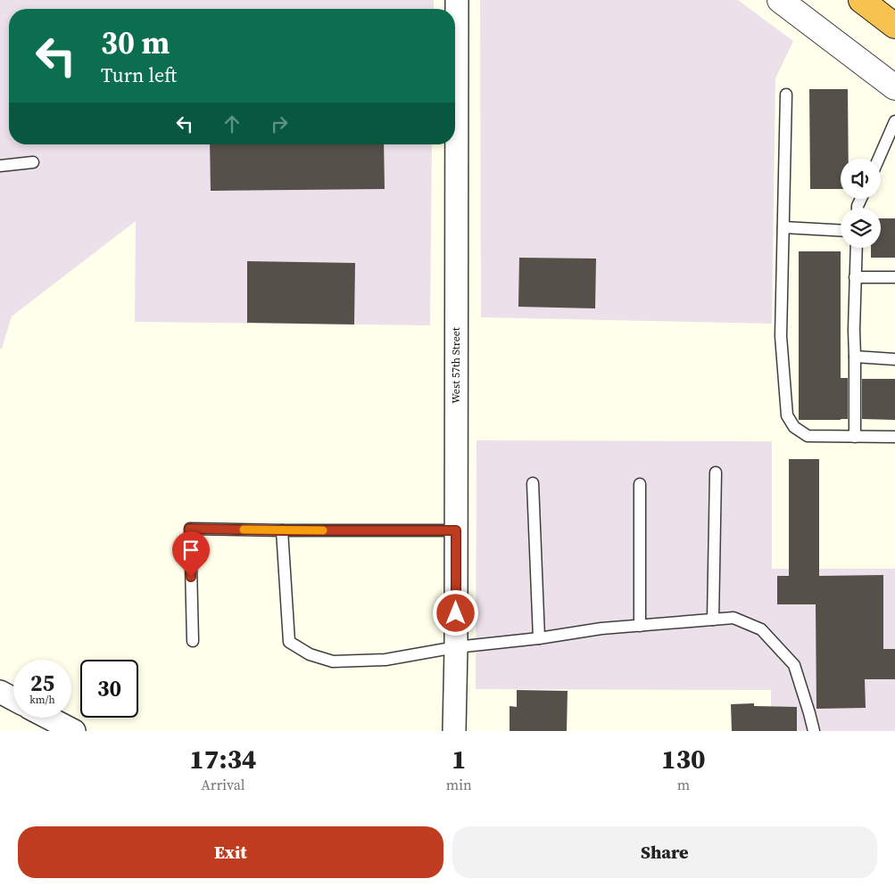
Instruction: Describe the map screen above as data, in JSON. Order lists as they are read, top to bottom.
{
  "streets": {
    "street": ["West 57th Street"]
  },
  "page": {
    "turn": ["30 m", "Turn left"],
    "speed": "25 km/h",
    "limit": "30",
    "eta": [
      "17:34",
      "Arrival",
      "1",
      "min",
      "130",
      "m"
    ],
    "buttons": ["Exit", "Share"]
  }
}
